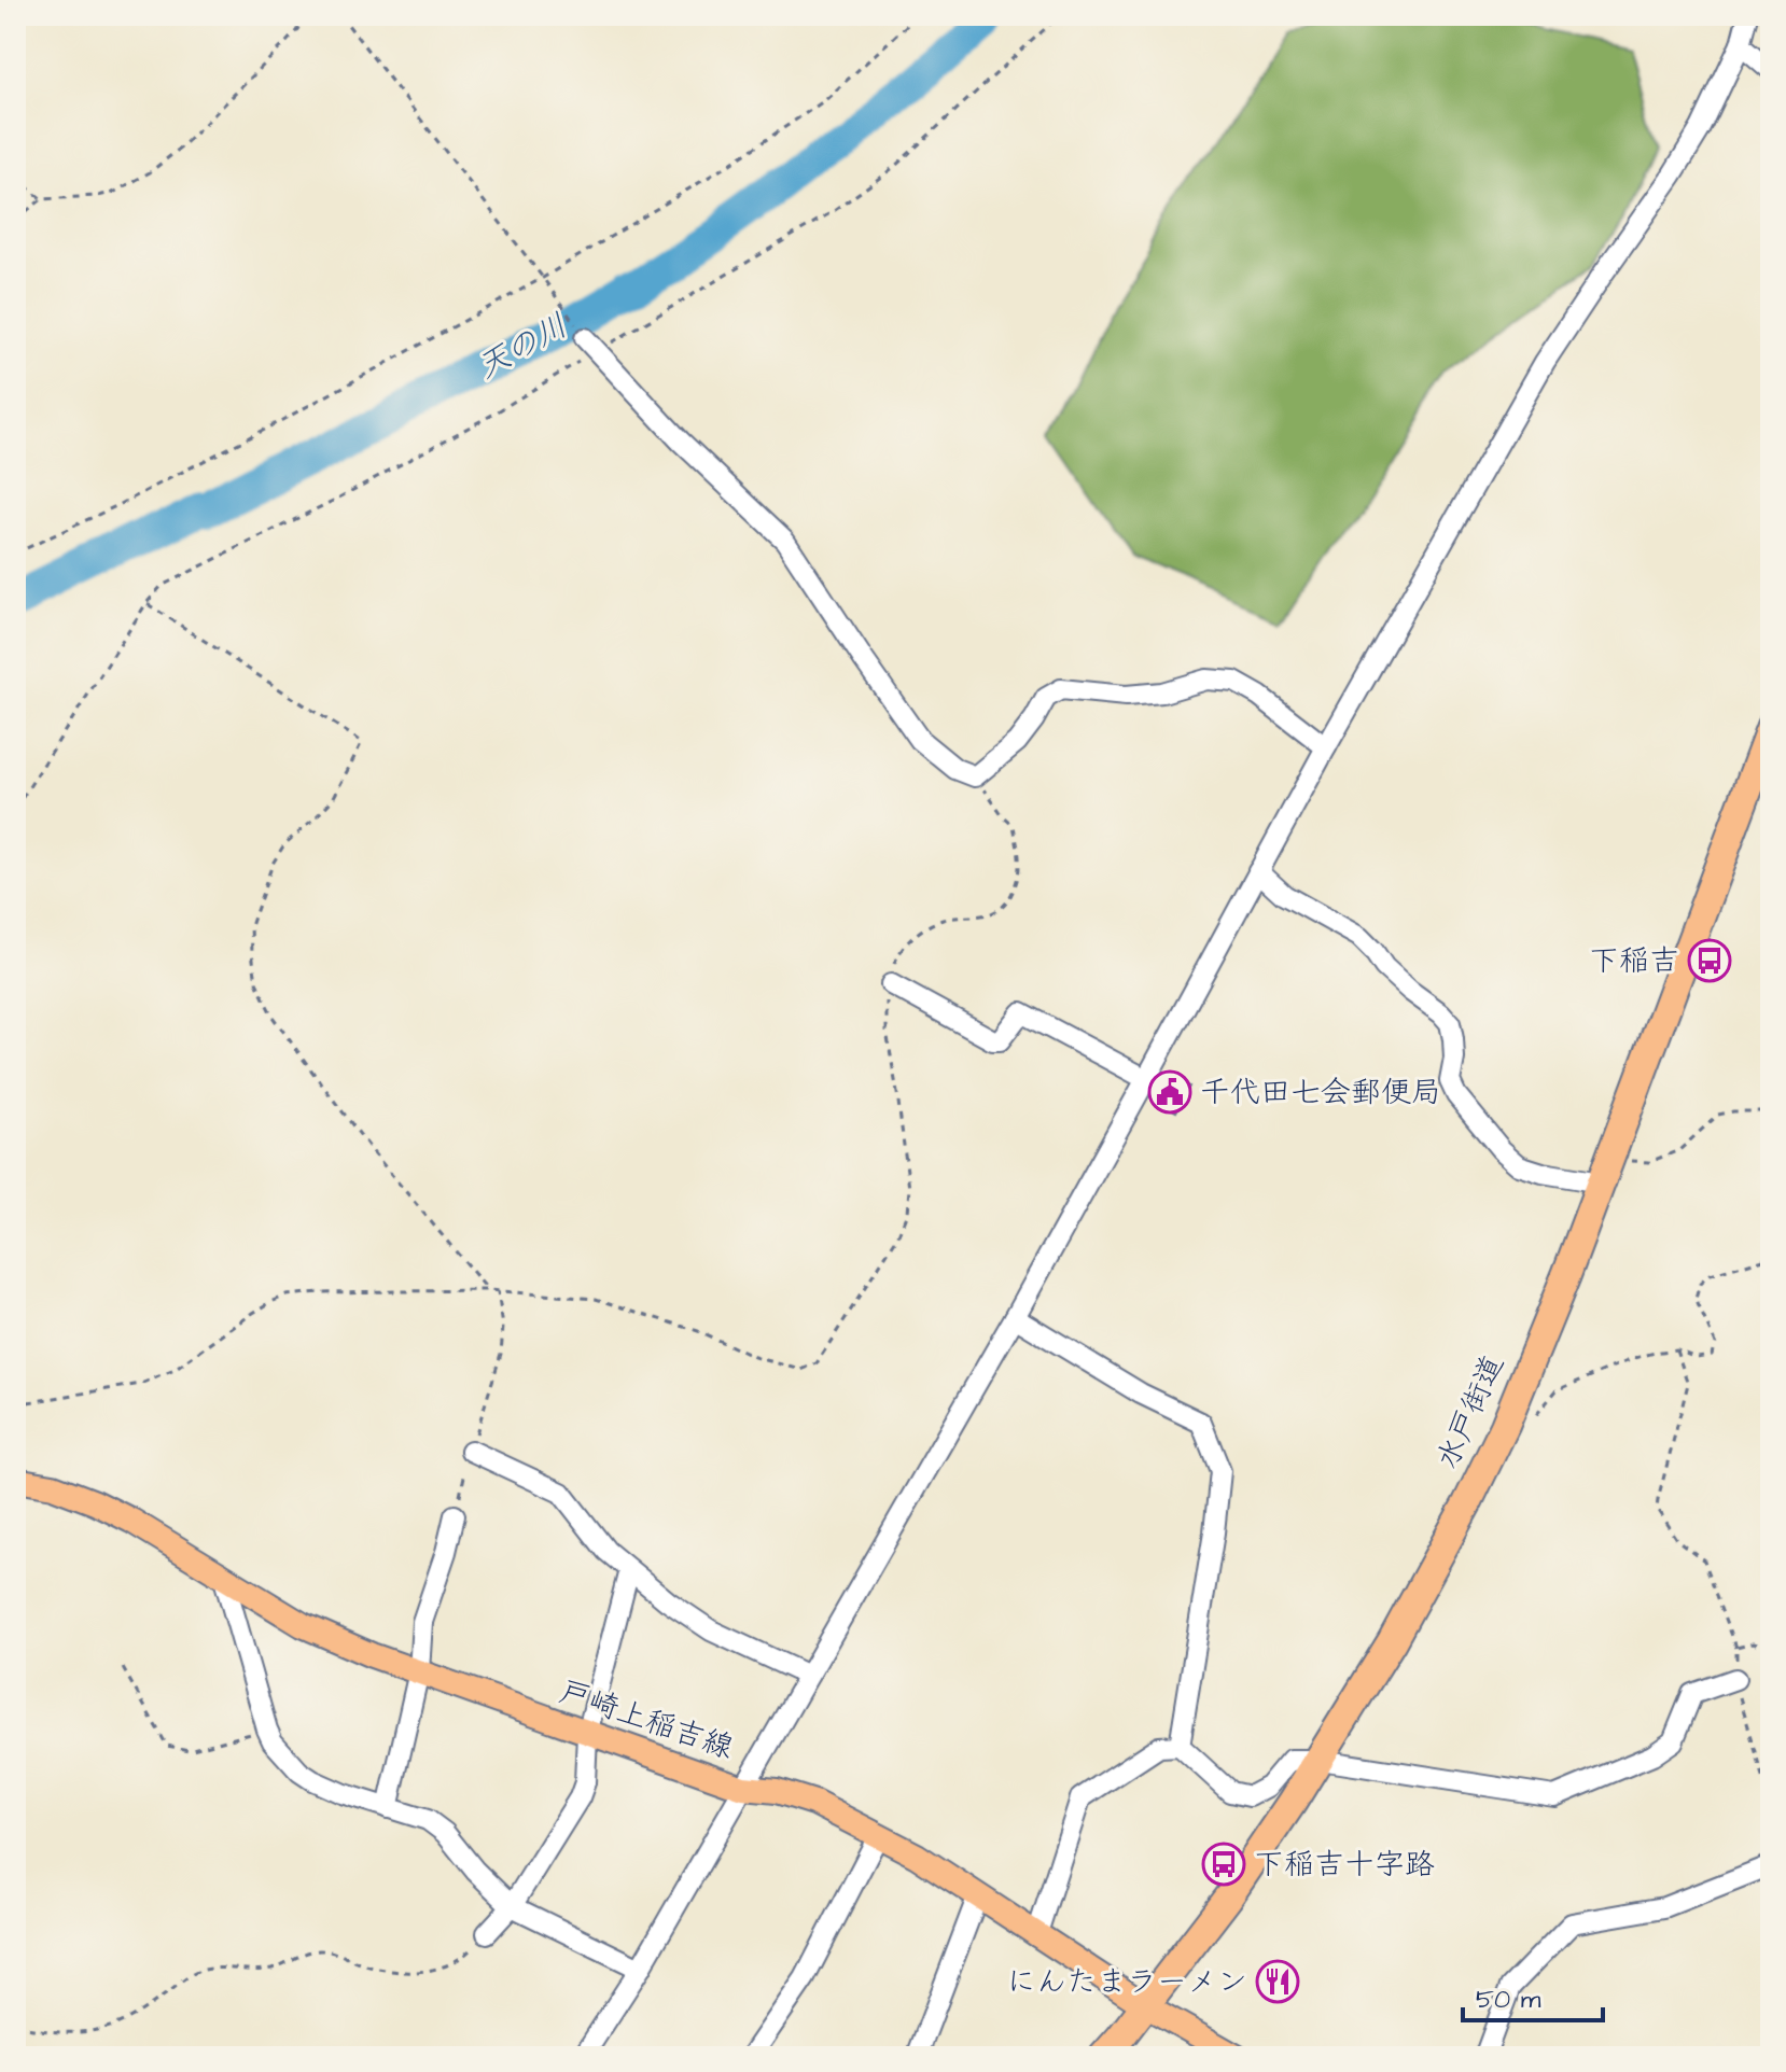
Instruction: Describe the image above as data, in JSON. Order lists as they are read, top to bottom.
{
  "streets": {
    "highway": ["水戸街道"],
    "main road": ["戸崎上稲吉線"]
  },
  "crossings": [
    ["水戸街道", "戸崎上稲吉線"]
  ],
  "water": ["天の川"],
  "places": {
    "bus stop": ["下稲吉", "下稲吉十字路"],
    "public building": ["千代田七会郵便局"],
    "restaurant": ["にんたまラーメン"]
  },
  "scale_bar": "50 m"
}
